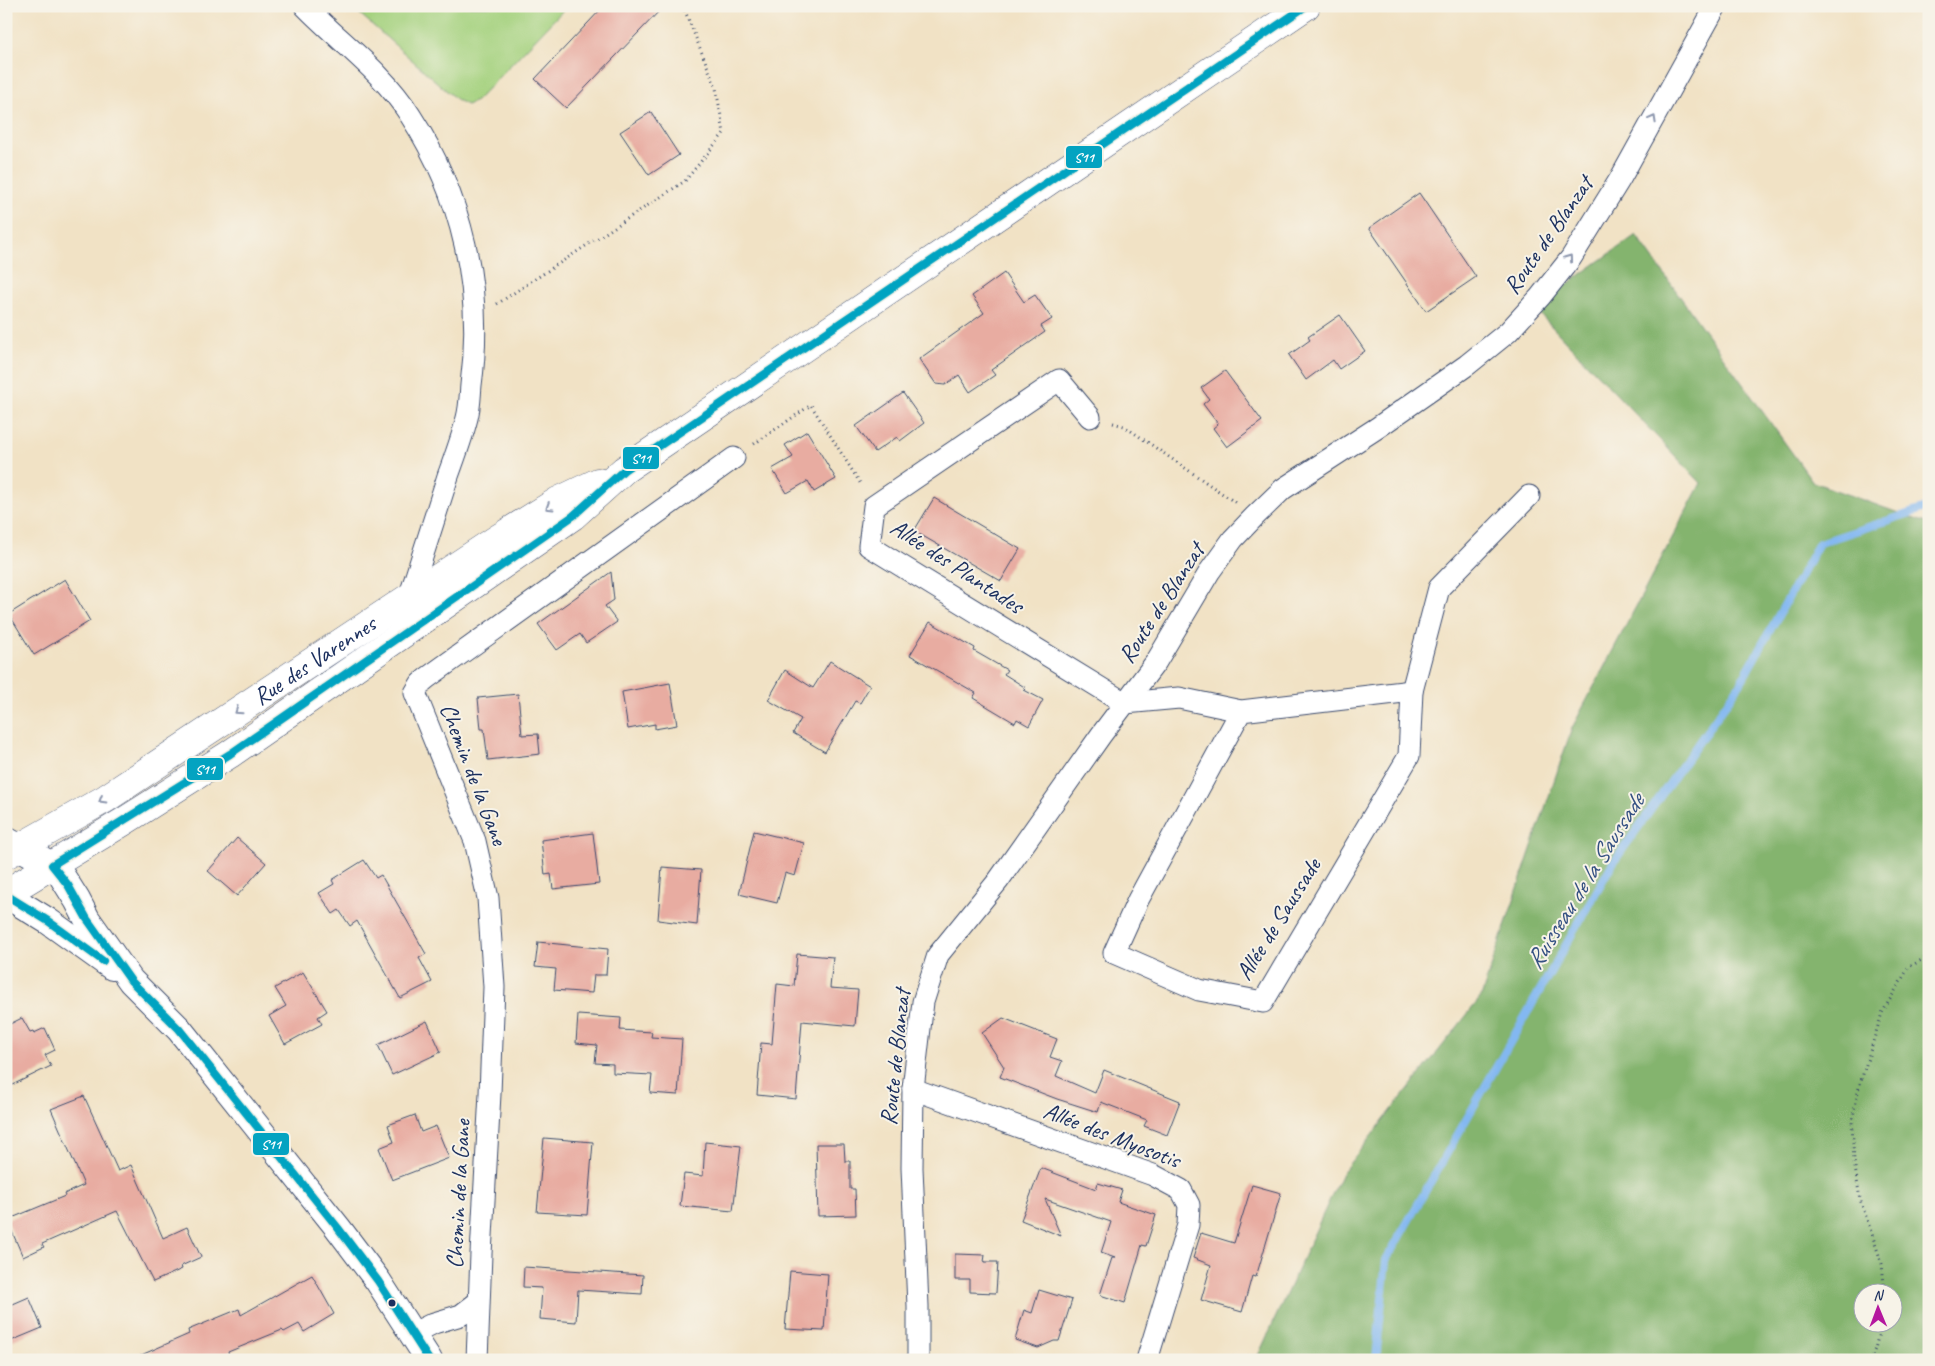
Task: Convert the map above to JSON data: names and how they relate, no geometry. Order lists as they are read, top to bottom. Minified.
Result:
{"streets":{"main road":["Rue des Varennes"],"street":["Route de Blanzat","Allée des Plantades","Chemin de la Gane","Allée de Saussade","Allée des Myosotis"]},"crossings":[["Route de Blanzat","Allée des Plantades"],["Route de Blanzat","Allée des Myosotis"]],"one_way":["Route de Blanzat"],"water":["Ruisseau de la Saussade"],"lines":["transit line S11"],"north":"top"}
